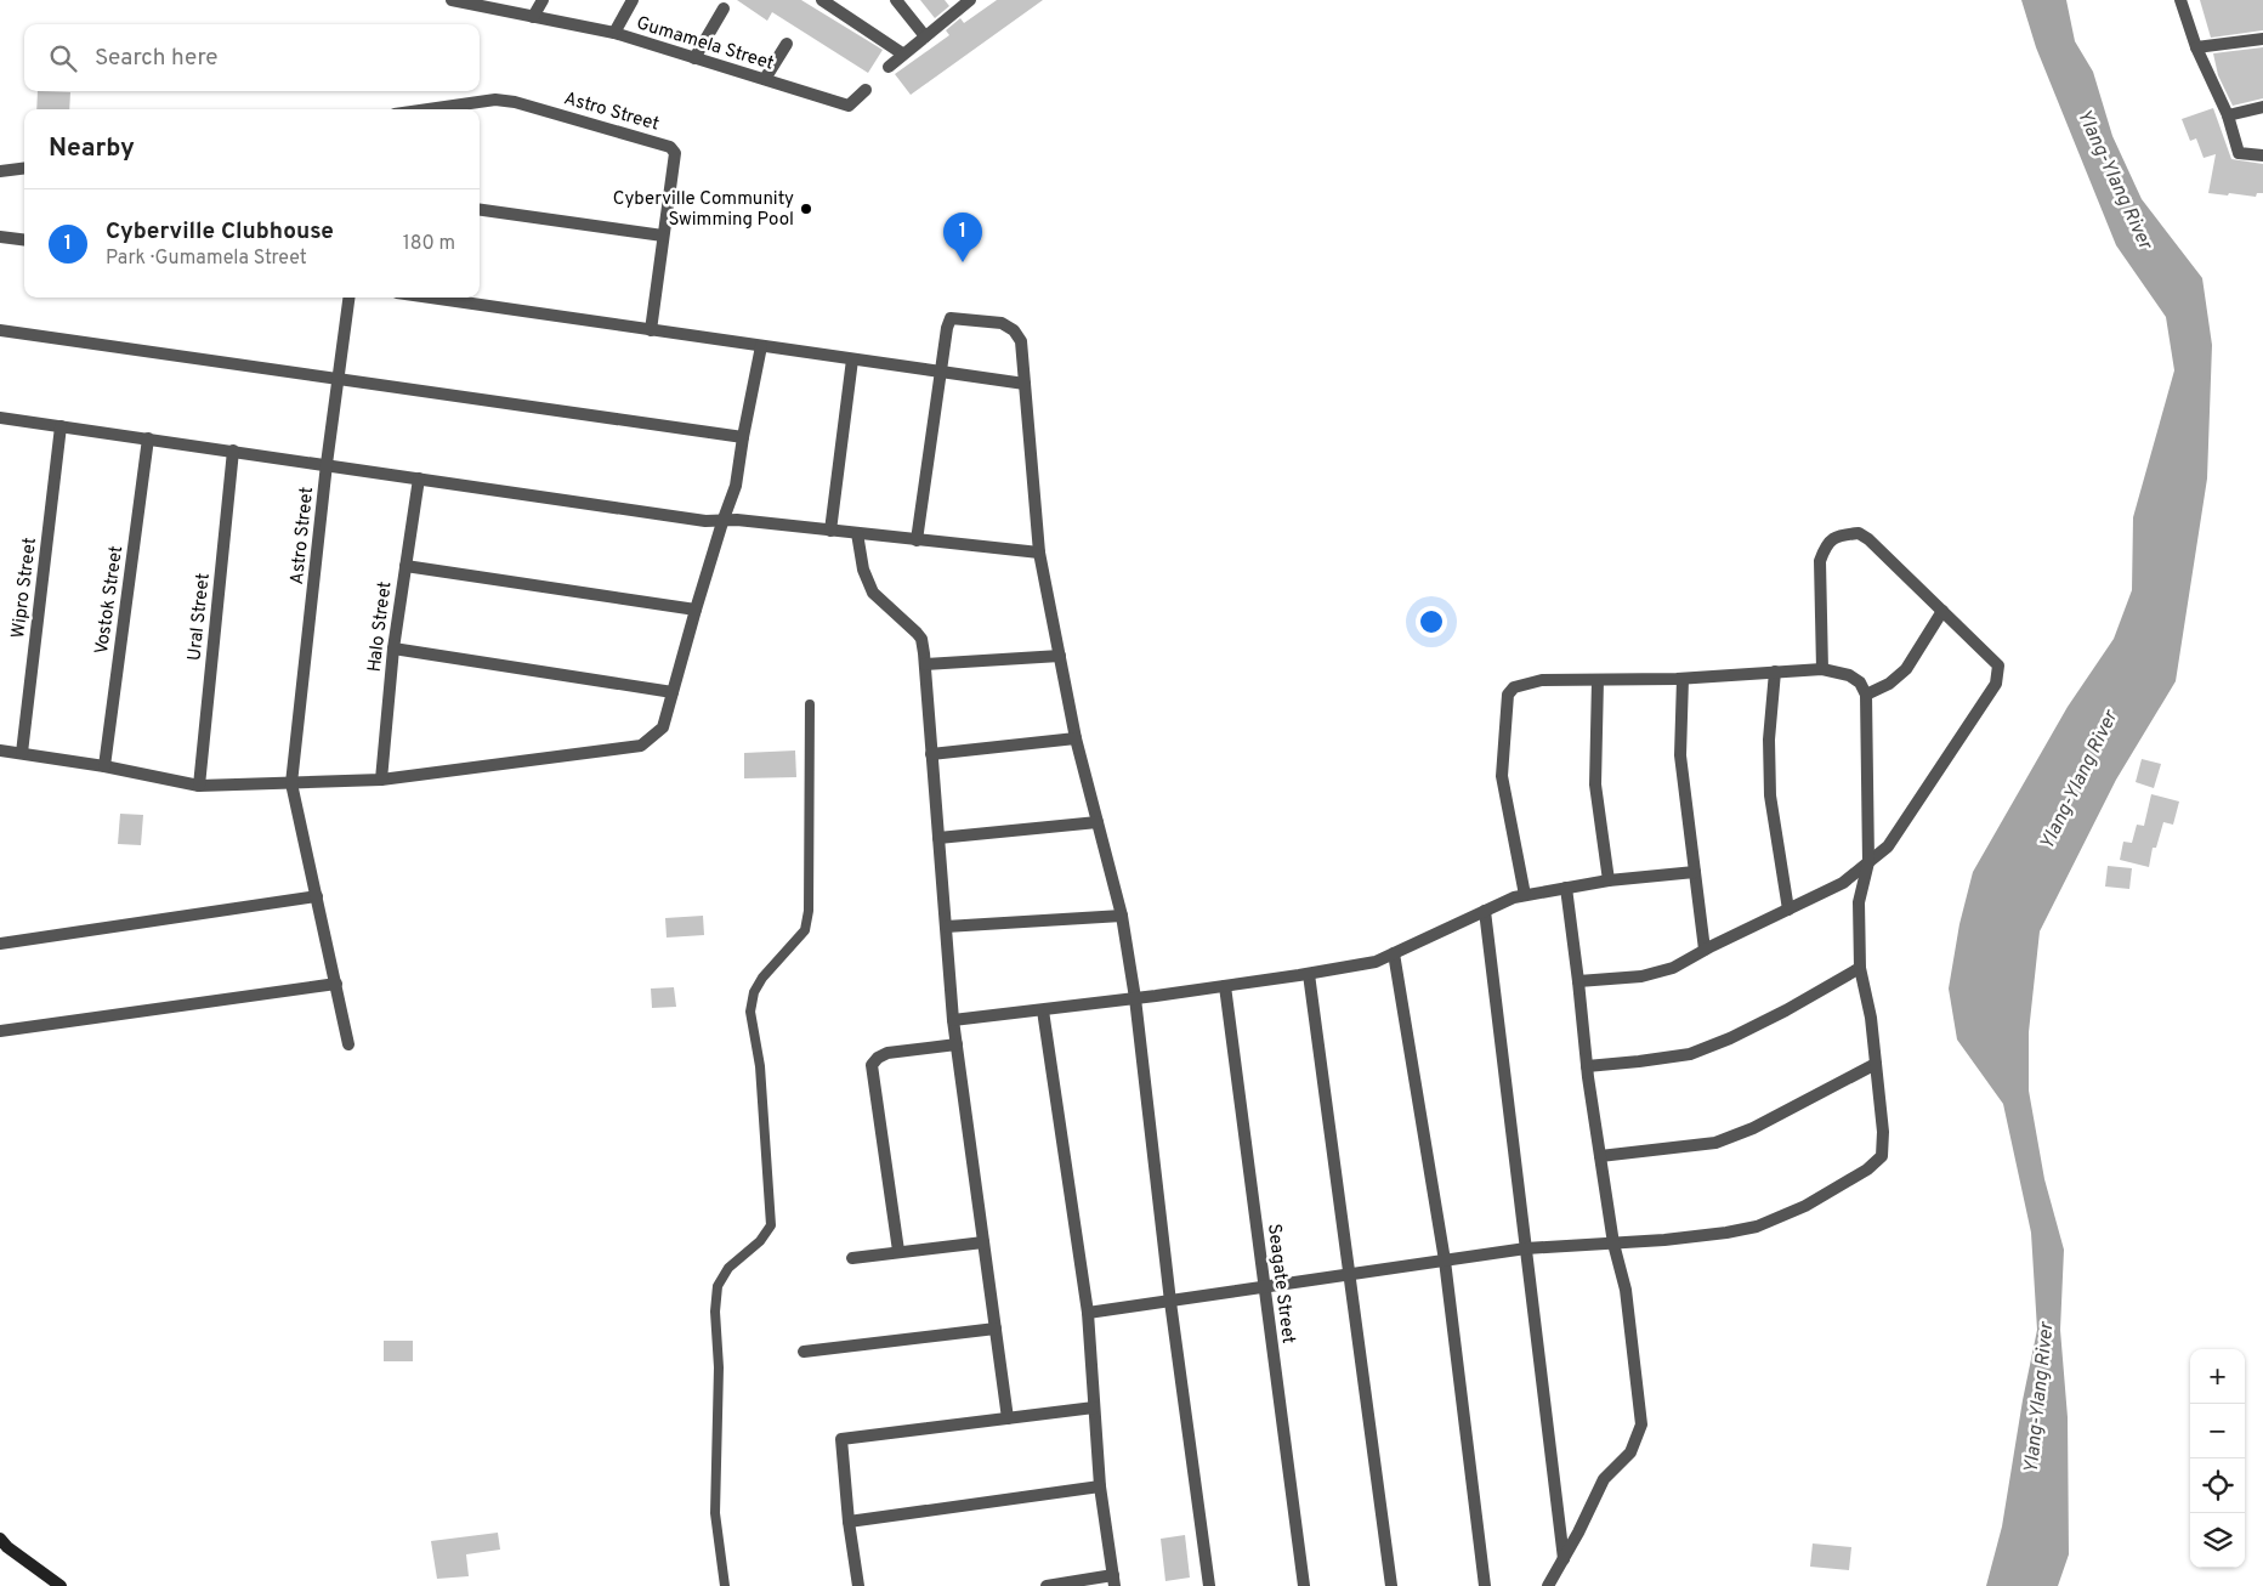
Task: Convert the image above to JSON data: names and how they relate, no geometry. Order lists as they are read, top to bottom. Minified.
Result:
{"streets":{"street":["Gumamela Street","Astro Street","Wipro Street","Vostok Street","Ural Street","Halo Street","Seagate Street"]},"water":["Ylang-Ylang River"],"places":["Cyberville Community Swimming Pool"],"page":{"search":"Search here","heading":"Nearby","list":[{"mark":"1","name":"Cyberville Clubhouse","note":"Park · Gumamela Street","value":"180 m"}],"pins":"1","map_buttons":["+","−"]}}
